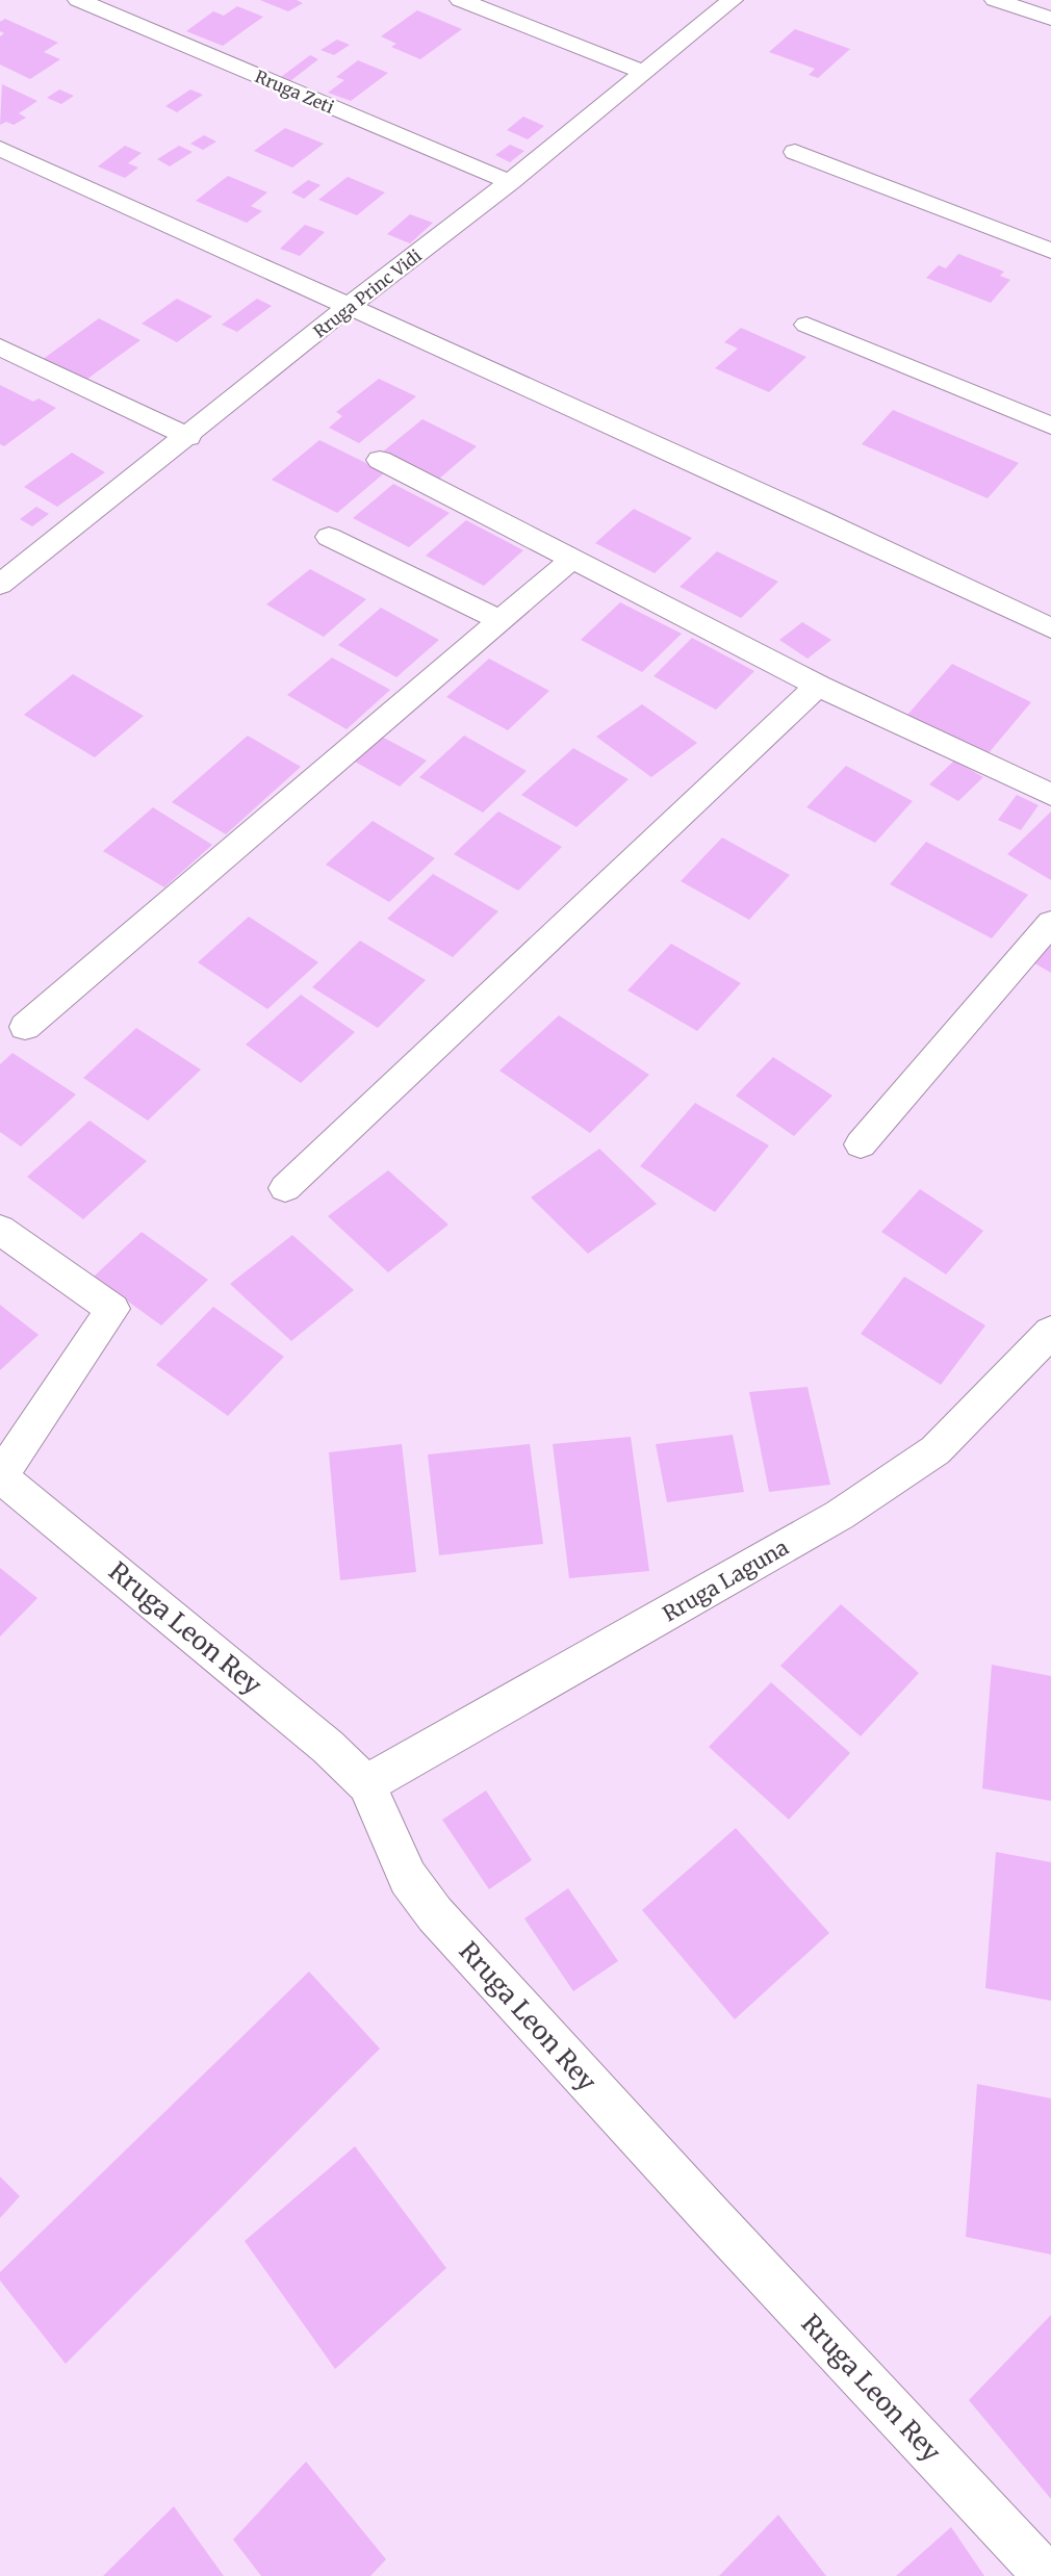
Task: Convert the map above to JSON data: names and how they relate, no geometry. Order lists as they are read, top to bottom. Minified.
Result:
{"streets":{"street":["Rruga Zeti","Rruga Princ Vidi","Rruga Laguna","Rruga Leon Rey"]},"crossings":[["Rruga Zeti","Rruga Princ Vidi"],["Rruga Laguna","Rruga Leon Rey"]]}
